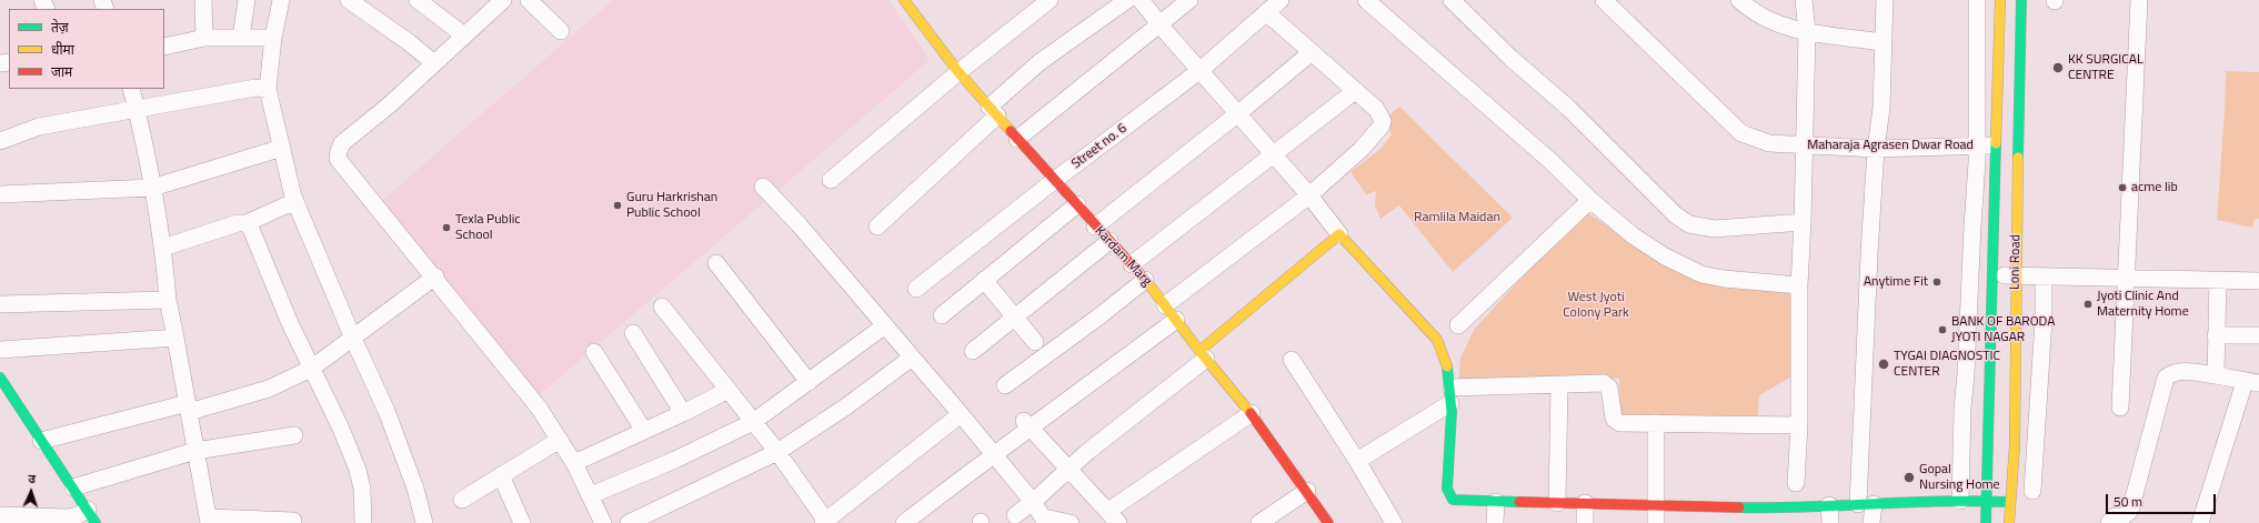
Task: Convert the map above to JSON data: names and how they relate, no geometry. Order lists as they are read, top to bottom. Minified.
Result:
{"streets":{"main road":["Kardam Marg","Loni Road"],"street":["Maharaja Agrasen Dwar Road","Street no. 6"]},"crossings":[["Maharaja Agrasen Dwar Road","Loni Road"],["Street no. 6","Kardam Marg"]],"parks":["Ramlila Maidan","West Jyoti Colony Park"],"places":["KK SURGICAL CENTRE","acme lib","Guru Harkrishan Public School","Texla Public School","Anytime Fit","Jyoti Clinic And Maternity Home","BANK OF BARODA JYOTI NAGAR","TYGAI DIAGNOSTIC CENTER","Gopal Nursing Home"],"legend":["तेज़","धीमा","जाम"],"scale_bar":"50 m","north":"top"}
